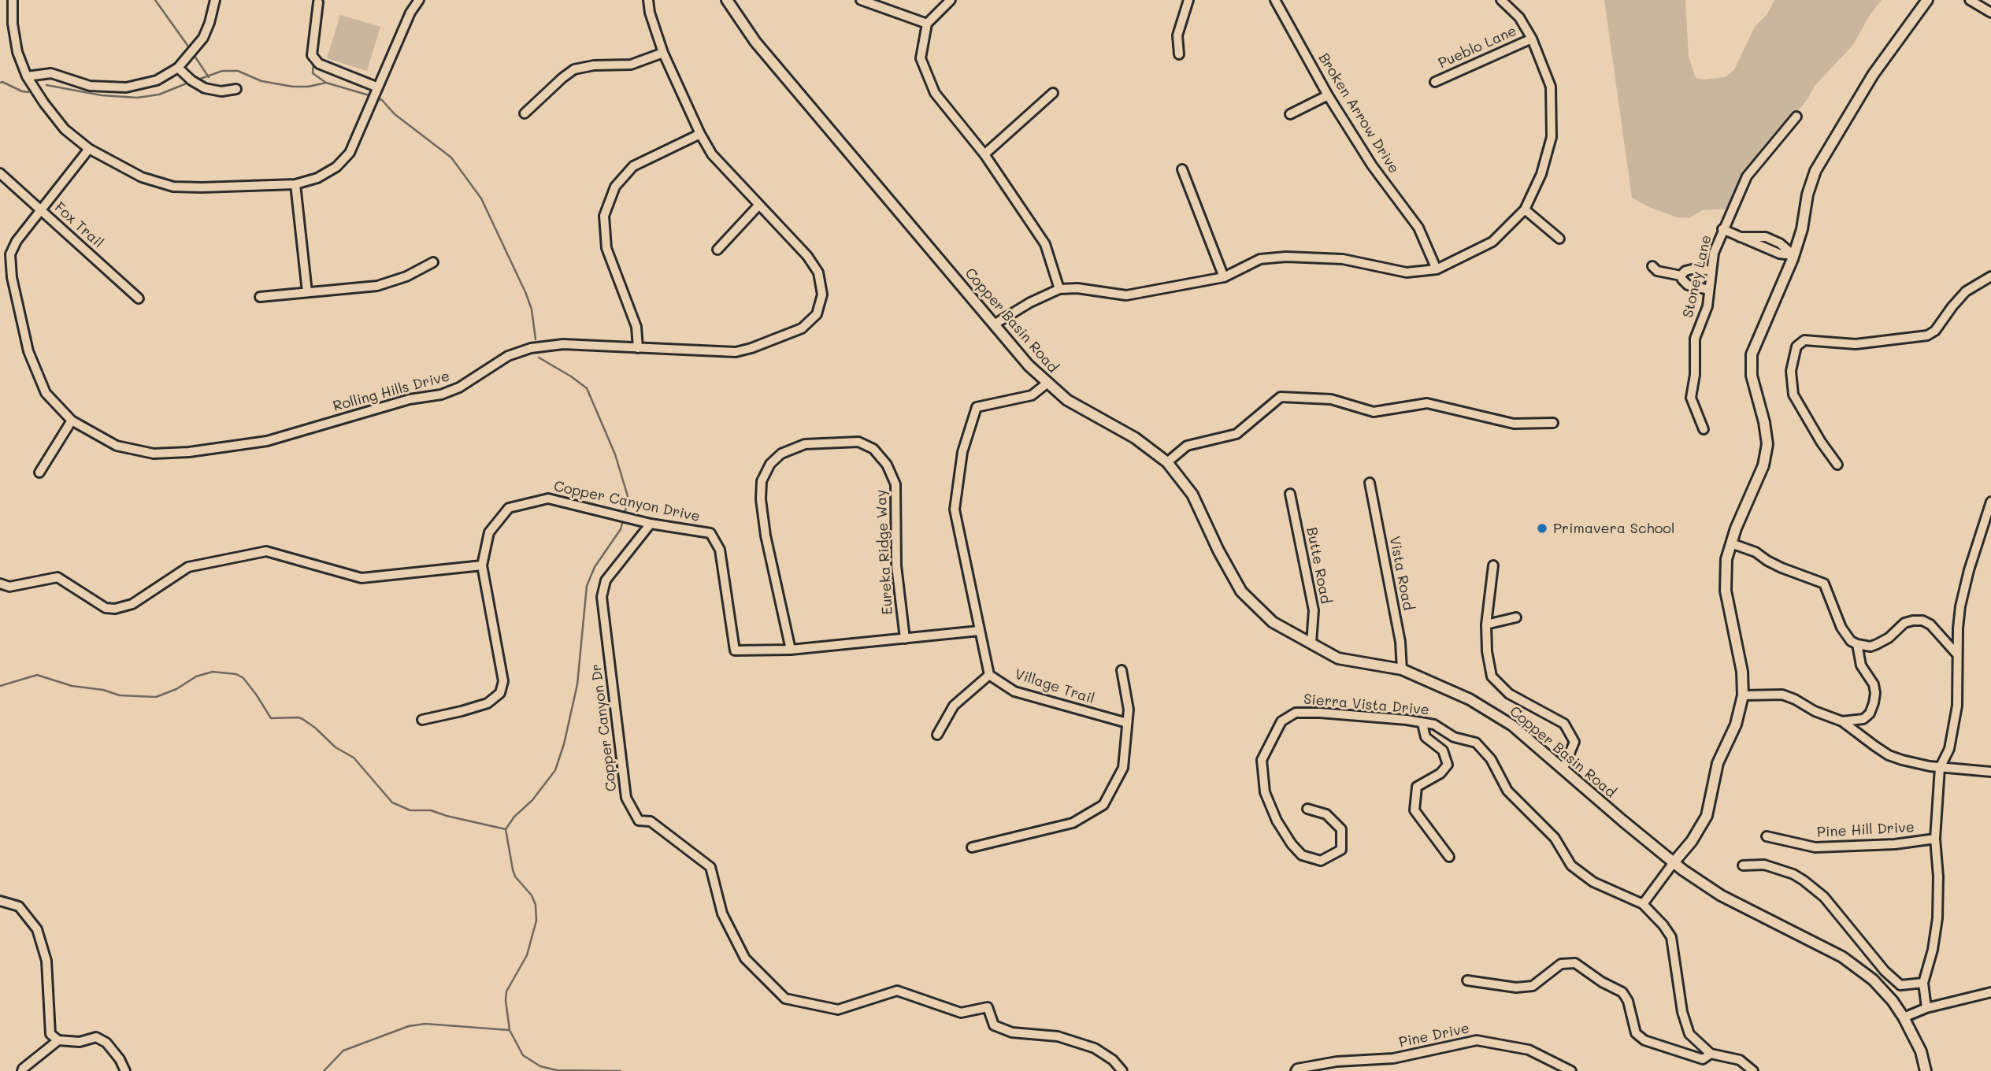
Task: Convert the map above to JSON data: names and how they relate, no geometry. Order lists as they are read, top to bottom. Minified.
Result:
{"streets":{"street":["Pueblo Lane","Broken Arrow Drive","Fox Trail","Stoney Lane","Copper Basin Road","Rolling Hills Drive","Copper Canyon Drive","Eureka Ridge Way","Butte Road","Vista Road","Village Trail","Sierra Vista Drive","Copper Canyon Dr","Pine Hill Drive","Pine Drive"]},"crossings":[["Fox Trail","Rolling Hills Drive"],["Copper Basin Road","Butte Road"],["Copper Basin Road","Vista Road"],["Copper Canyon Drive","Eureka Ridge Way"],["Copper Canyon Drive","Copper Canyon Dr"]],"places":["Primavera School"]}
